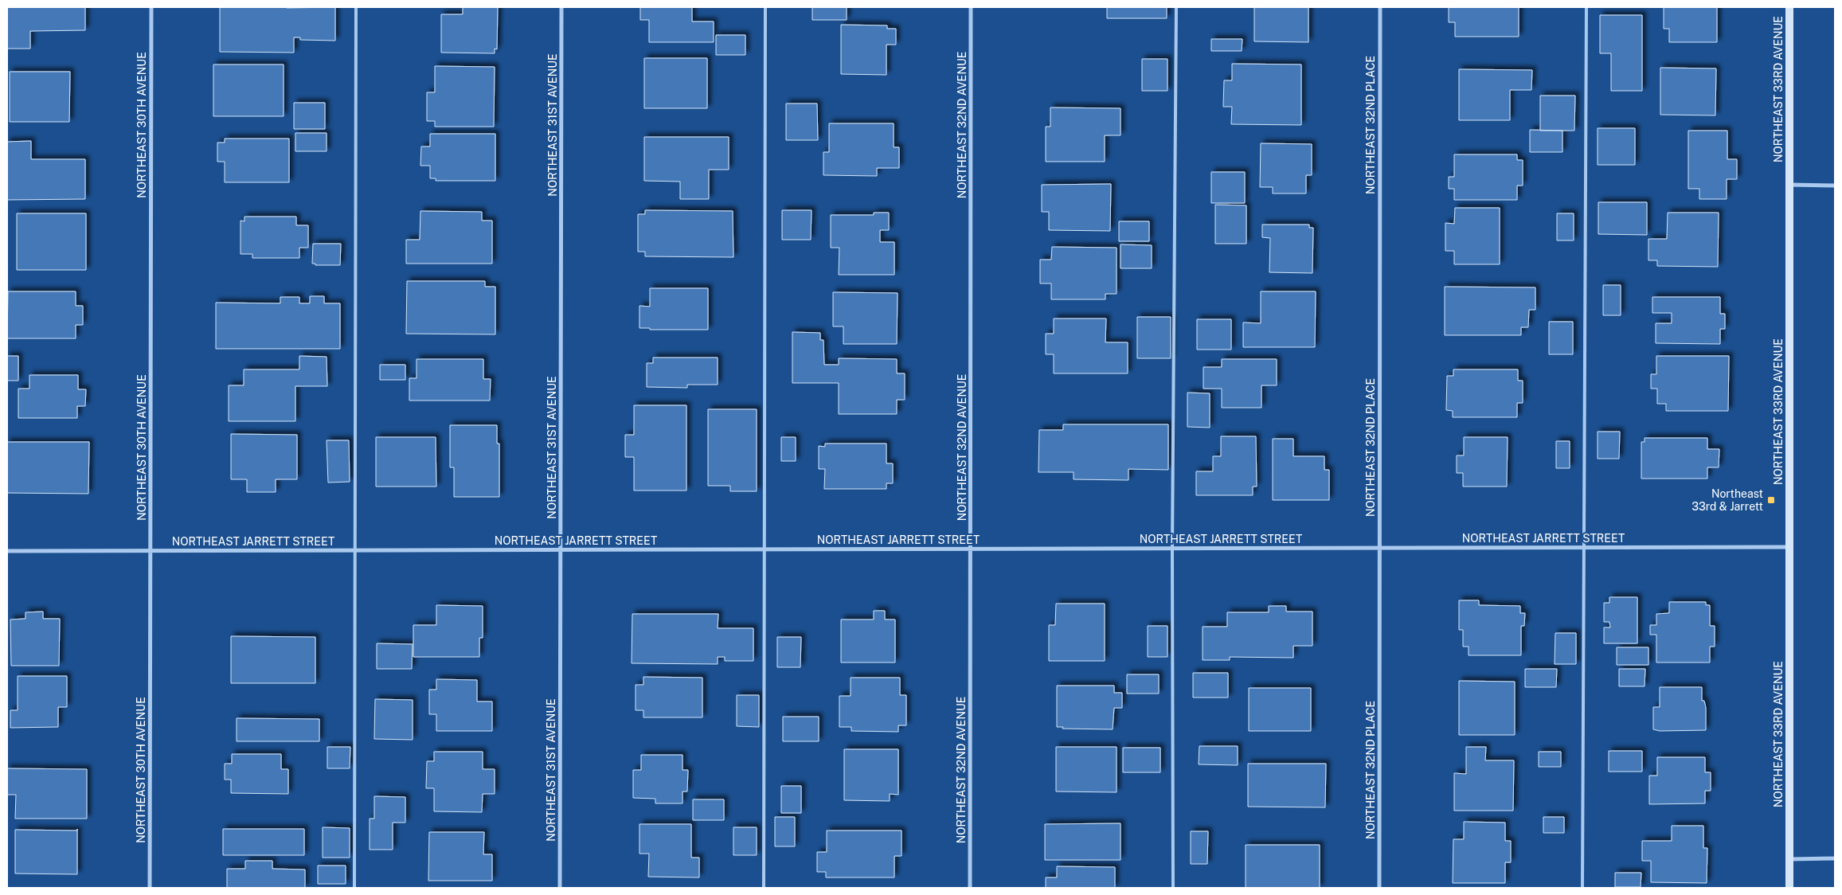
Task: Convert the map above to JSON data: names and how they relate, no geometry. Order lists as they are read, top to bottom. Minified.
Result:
{"streets":{"main road":["NORTHEAST 33RD AVENUE"],"street":["NORTHEAST 30TH AVENUE","NORTHEAST 31ST AVENUE","NORTHEAST 32ND AVENUE","NORTHEAST 32ND PLACE","NORTHEAST JARRETT STREET"]},"crossings":[["NORTHEAST 33RD AVENUE","NORTHEAST JARRETT STREET"],["NORTHEAST 30TH AVENUE","NORTHEAST JARRETT STREET"],["NORTHEAST 31ST AVENUE","NORTHEAST JARRETT STREET"],["NORTHEAST 32ND AVENUE","NORTHEAST JARRETT STREET"],["NORTHEAST 32ND PLACE","NORTHEAST JARRETT STREET"]],"places":{"transit":["Northeast 33rd & Jarrett"]}}
